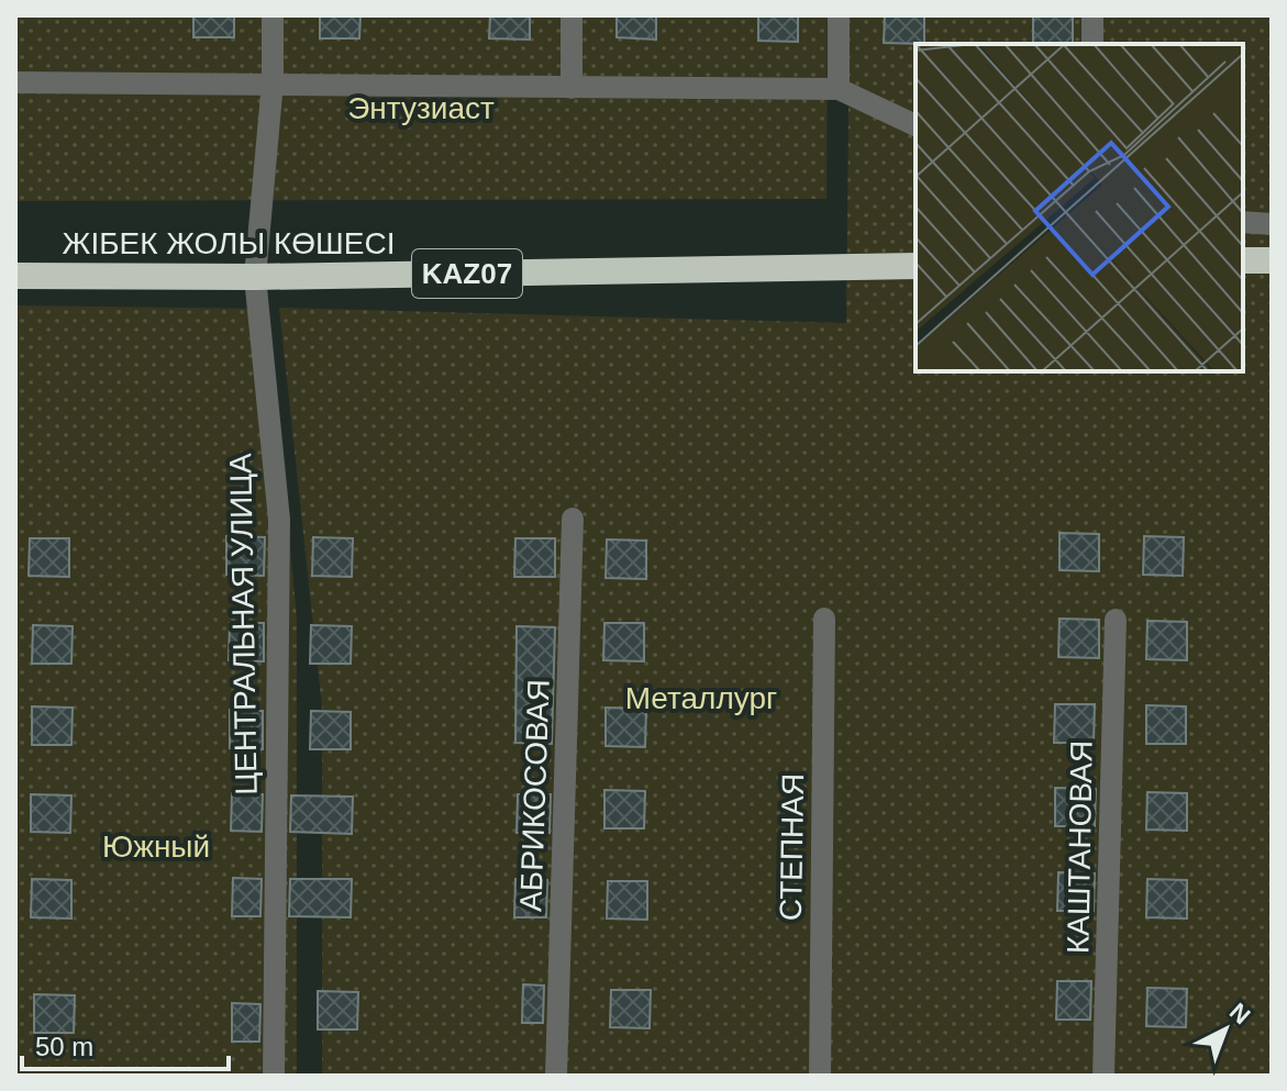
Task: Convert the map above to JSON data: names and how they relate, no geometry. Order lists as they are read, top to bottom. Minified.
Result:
{"streets":{"highway":["ЖІБЕК ЖОЛЫ КӨШЕСІ","KAZ07"],"street":["ЦЕНТРАЛЬНАЯ УЛИЦА","АБРИКОСОВАЯ","СТЕПНАЯ","КАШТАНОВАЯ"]},"crossings":[["ЖІБЕК ЖОЛЫ КӨШЕСІ","ЦЕНТРАЛЬНАЯ УЛИЦА"]],"parks":["Энтузиаст","Металлург","Южный"],"scale_bar":"50 m","north":"top right"}
